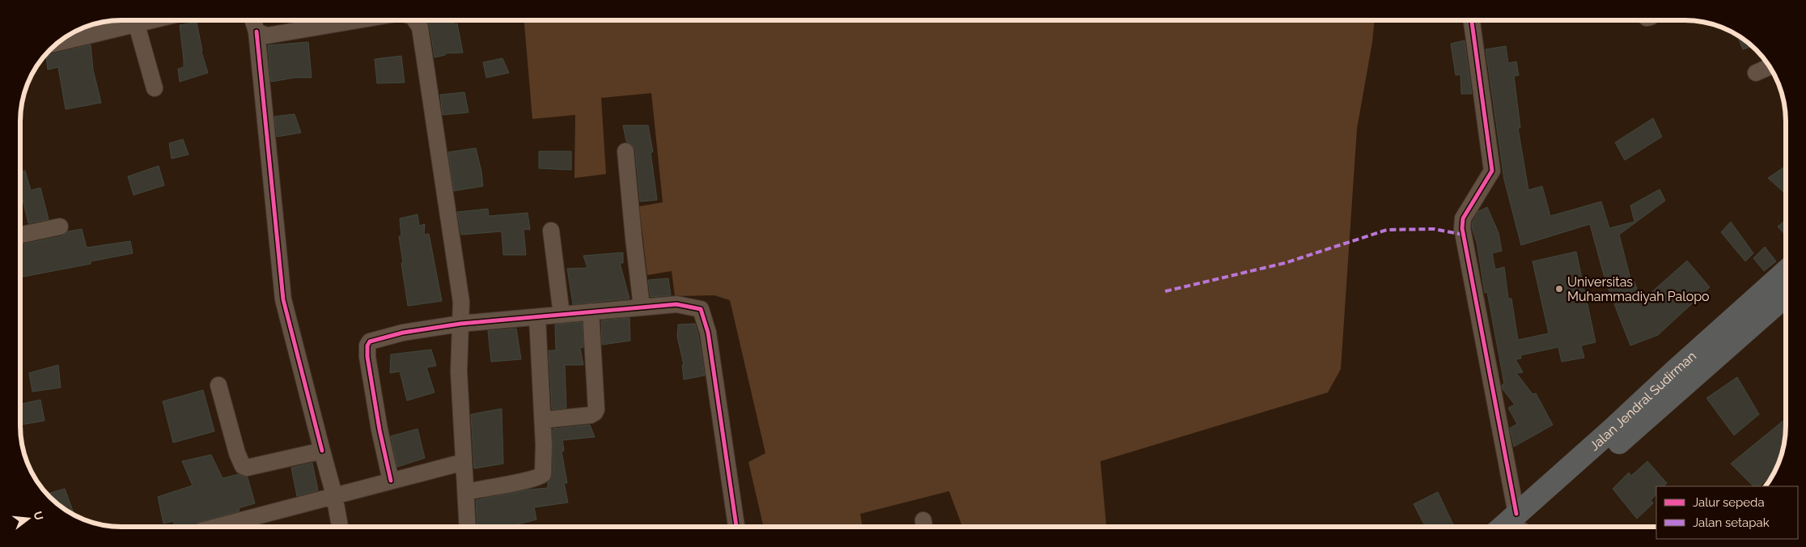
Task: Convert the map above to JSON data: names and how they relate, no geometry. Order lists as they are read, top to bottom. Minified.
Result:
{"streets":{"highway":["Jalan Jendral Sudirman"]},"places":["Universitas Muhammadiyah Palopo"],"legend":["Jalur sepeda","Jalan setapak"],"north":"right"}
